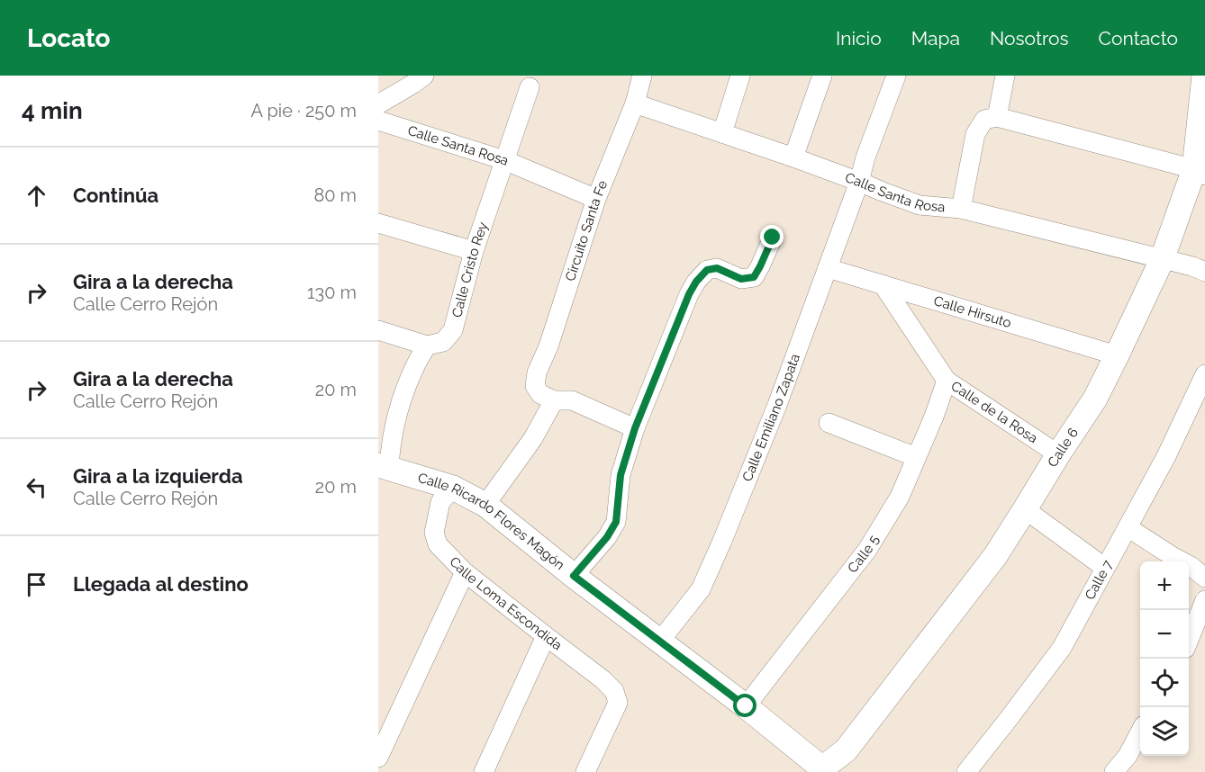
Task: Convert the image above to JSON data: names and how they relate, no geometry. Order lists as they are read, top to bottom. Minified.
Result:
{"streets":{"street":["Calle Santa Rosa","Circuito Santa Fe","Calle Cristo Rey","Calle Hirsuto","Calle de la Rosa","Calle Emiliano Zapata","Calle 6","Calle Ricardo Flores Magón","Calle 5","Calle 7","Calle Loma Escondida"]},"crossings":[["Calle Santa Rosa","Circuito Santa Fe"],["Calle Santa Rosa","Calle Cristo Rey"],["Calle Santa Rosa","Calle Emiliano Zapata"],["Calle Santa Rosa","Calle 6"],["Calle Hirsuto","Calle de la Rosa"],["Calle Hirsuto","Calle Emiliano Zapata"],["Calle Hirsuto","Calle 6"],["Calle de la Rosa","Calle 6"],["Calle de la Rosa","Calle 5"],["Calle Emiliano Zapata","Calle Ricardo Flores Magón"],["Calle 6","Calle Ricardo Flores Magón"],["Calle Ricardo Flores Magón","Calle 5"],["Calle Ricardo Flores Magón","Calle Loma Escondida"]],"page":{"header":"Locato","nav":["Inicio","Mapa","Nosotros","Contacto"],"heading":["4 min","A pie · 250 m"],"list":[["Continúa","80 m"],["Gira a la derecha","Calle Cerro Rejón","130 m"],["Gira a la derecha","Calle Cerro Rejón","20 m"],["Gira a la izquierda","Calle Cerro Rejón","20 m"],"Llegada al destino"],"map_buttons":["+","−"]}}
